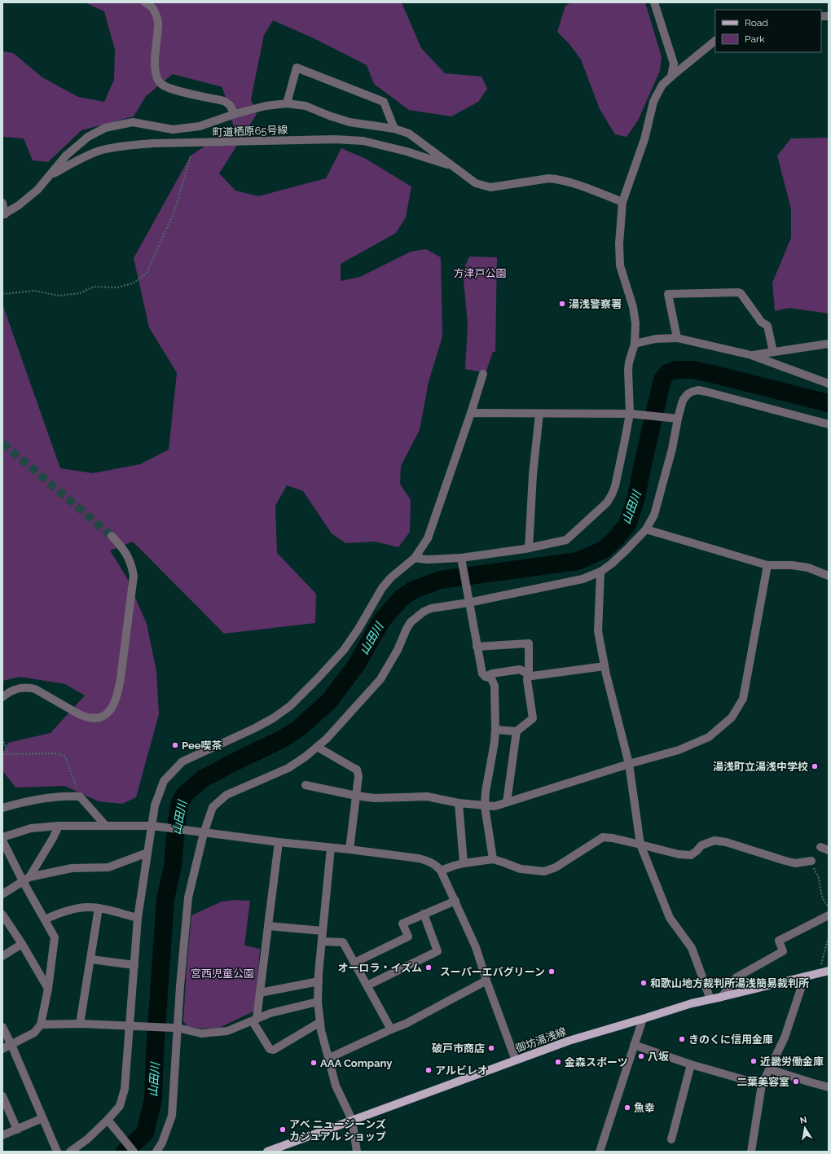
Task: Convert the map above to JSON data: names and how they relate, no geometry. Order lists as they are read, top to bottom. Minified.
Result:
{"streets":{"main road":["御坊湯浅線"],"street":["町道栖原65号線"]},"water":["山田川"],"parks":["方津戸公園","宮西児童公園"],"places":["湯浅警察署","Pee喫茶","湯浅町立湯浅中学校","オーロラ・イズム","スーパーエバグリーン","和歌山地方裁判所湯浅簡易裁判所","きのくに信用金庫","破戸市商店","八坂","近畿労働金庫","金森スポーツ","AAA Company","アルビレオ","二葉美容室","魚幸","アベ ニュージーンズ カジュアル ショップ"],"legend":["Road","Park"],"north":"top"}
